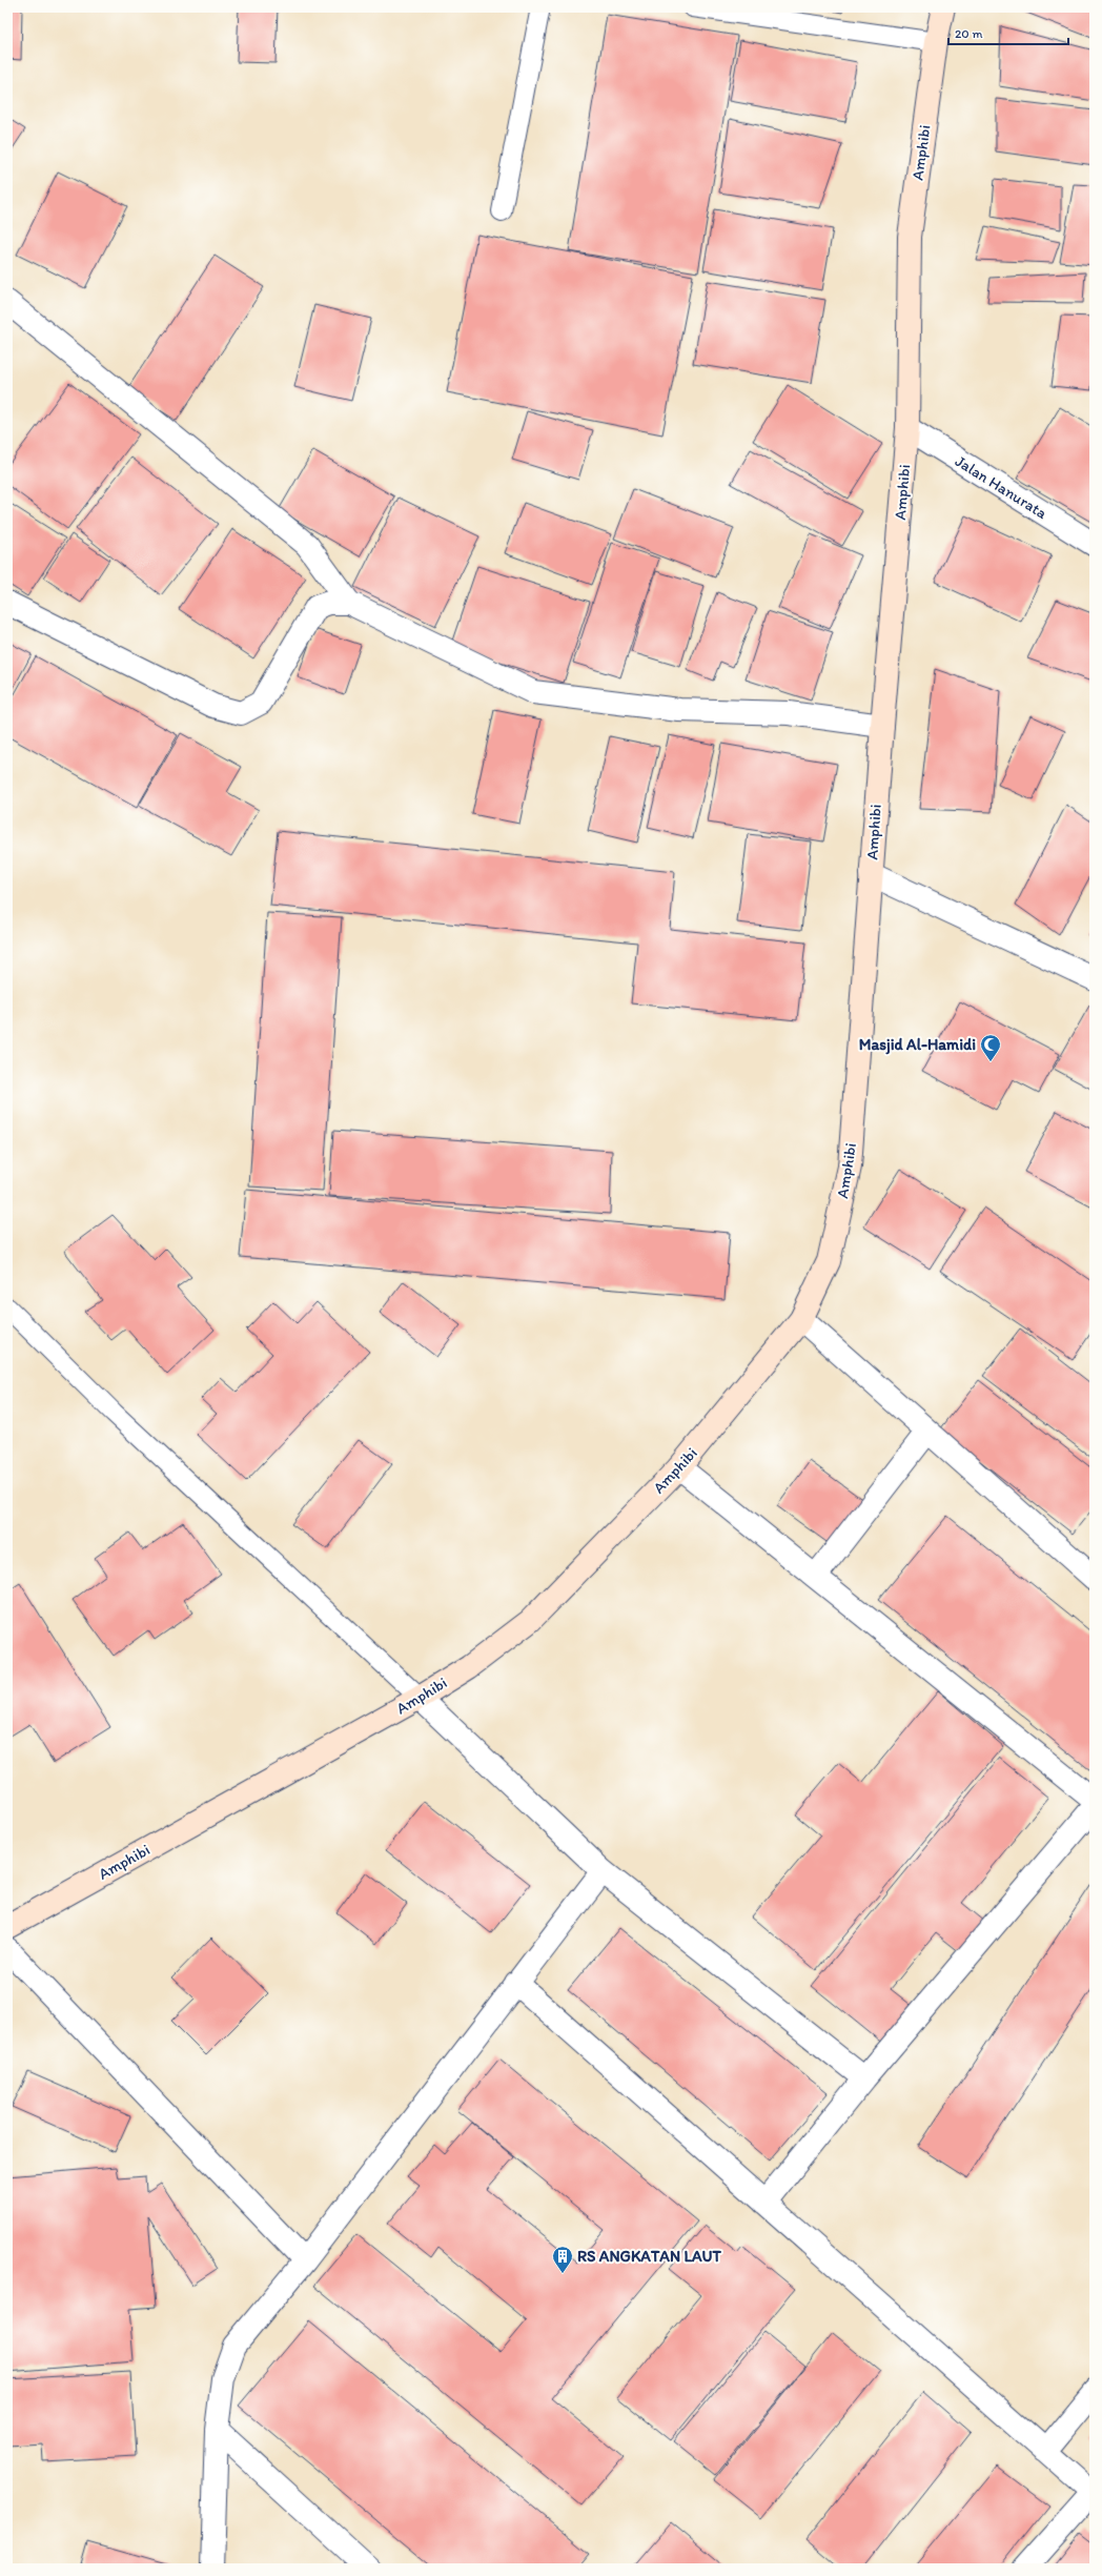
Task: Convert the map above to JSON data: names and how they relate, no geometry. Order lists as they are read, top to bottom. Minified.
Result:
{"streets":{"main road":["Amphibi"],"street":["Jalan Hanurata"]},"crossings":[["Amphibi","Jalan Hanurata"]],"places":{"mosque":["Masjid Al-Hamidi"],"building":["RS ANGKATAN LAUT"]},"scale_bar":"20 m"}
